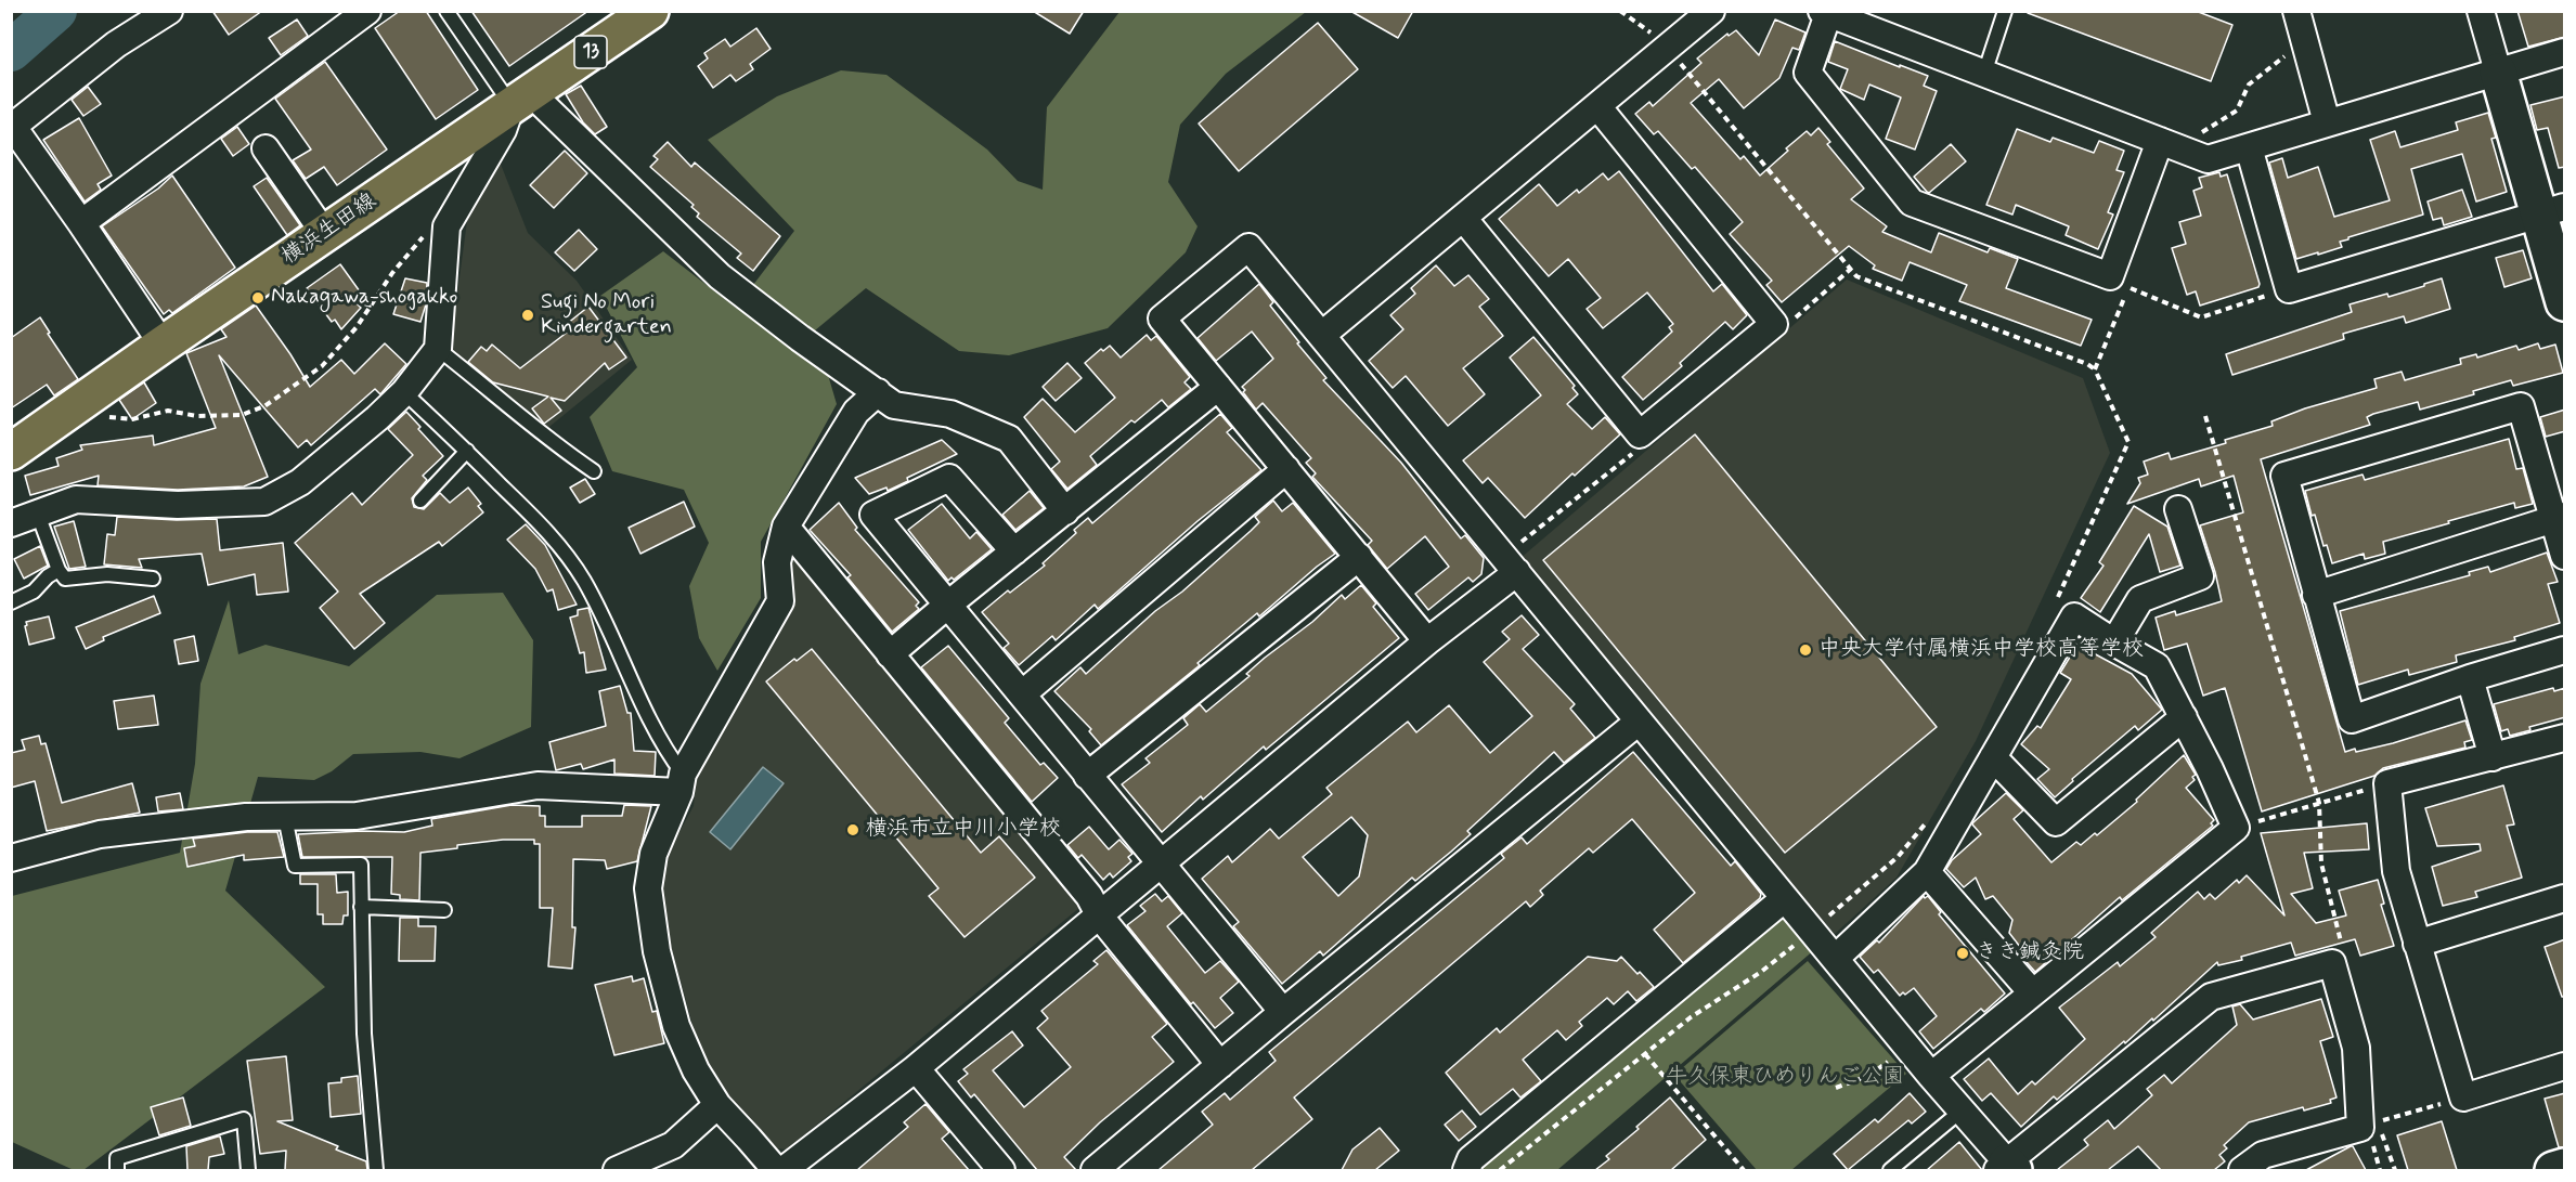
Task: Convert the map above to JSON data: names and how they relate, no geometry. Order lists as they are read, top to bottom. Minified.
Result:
{"streets":{"main road":["13","横浜生田線"]},"parks":["牛久保東ひめりんご公園"],"places":["Nakagawa-shogakko","Sugi No Mori Kindergarten","中央大学付属横浜中学校高等学校","横浜市立中川小学校","きき鍼灸院"]}
